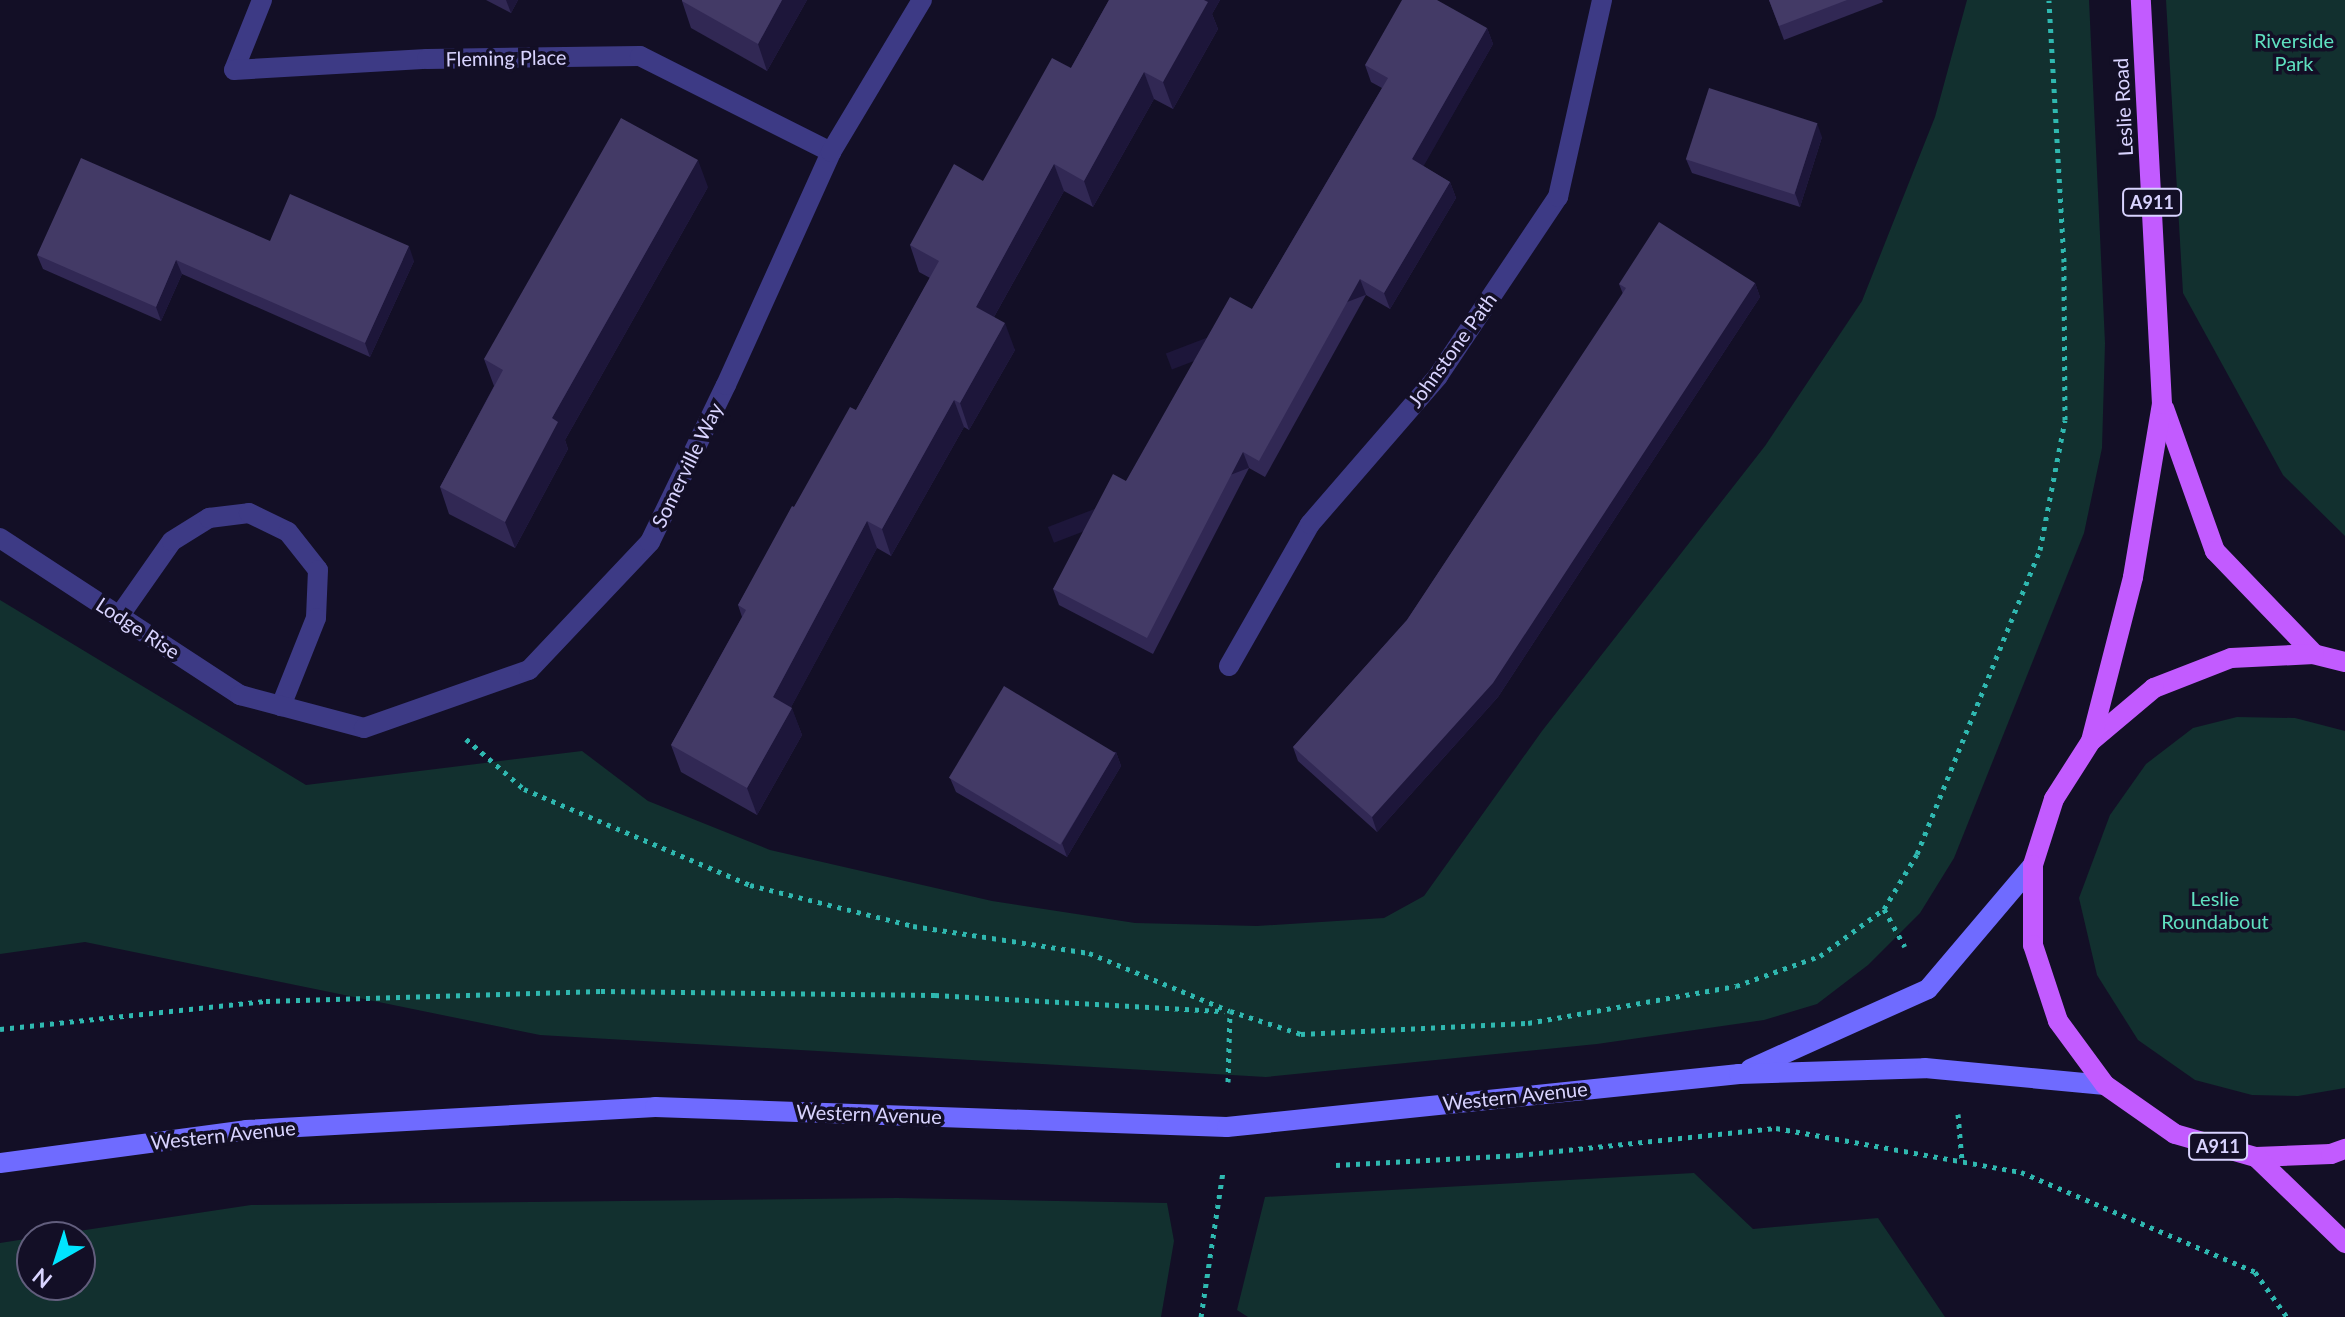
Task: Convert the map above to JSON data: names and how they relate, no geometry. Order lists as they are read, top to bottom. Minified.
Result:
{"streets":{"main road":["Leslie Road","A911","Western Avenue"],"street":["Fleming Place","Johnstone Path","Somerville Way","Lodge Rise"]},"crossings":[["Fleming Place","Somerville Way"],["Leslie Road","A911"],["A911","Western Avenue"],["Somerville Way","Lodge Rise"]],"parks":["Riverside Park","Leslie Roundabout"],"north":"bottom left"}
